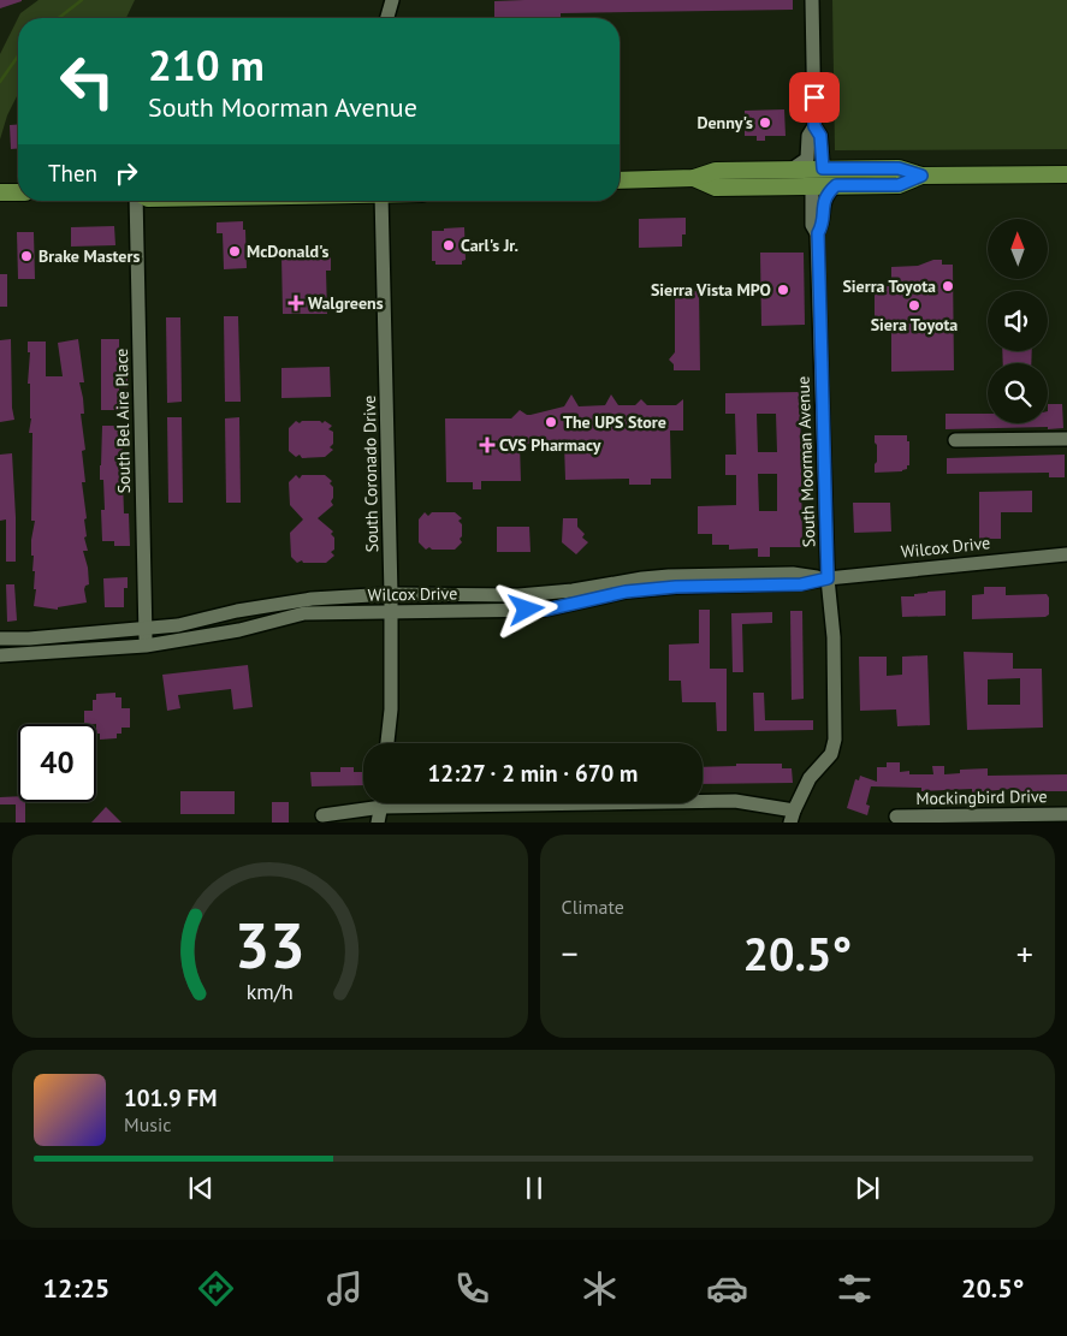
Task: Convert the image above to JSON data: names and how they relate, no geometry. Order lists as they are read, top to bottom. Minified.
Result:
{"streets":{"street":["South Bel Aire Place","South Moorman Avenue","South Coronado Drive","Wilcox Drive","Mockingbird Drive"]},"crossings":[["South Bel Aire Place","Wilcox Drive"],["South Moorman Avenue","Wilcox Drive"],["South Coronado Drive","Wilcox Drive"]],"places":{"other":["Denny's","Carl's Jr.","McDonald's","Brake Masters","Sierra Toyota","Sierra Vista MPO","Siera Toyota","The UPS Store"],"health":["Walgreens","CVS Pharmacy"]},"north":"top","page":{"turn":["210 m","South Moorman Avenue"],"then":"Then","limit":"40","trip":"12:27 · 2 min · 670 m","tile":"Climate","heat":["−","20.5°","+"],"song":["101.9 FM","Music"],"tabs":["12:25","20.5°"],"gauge":["33","km/h"]}}
